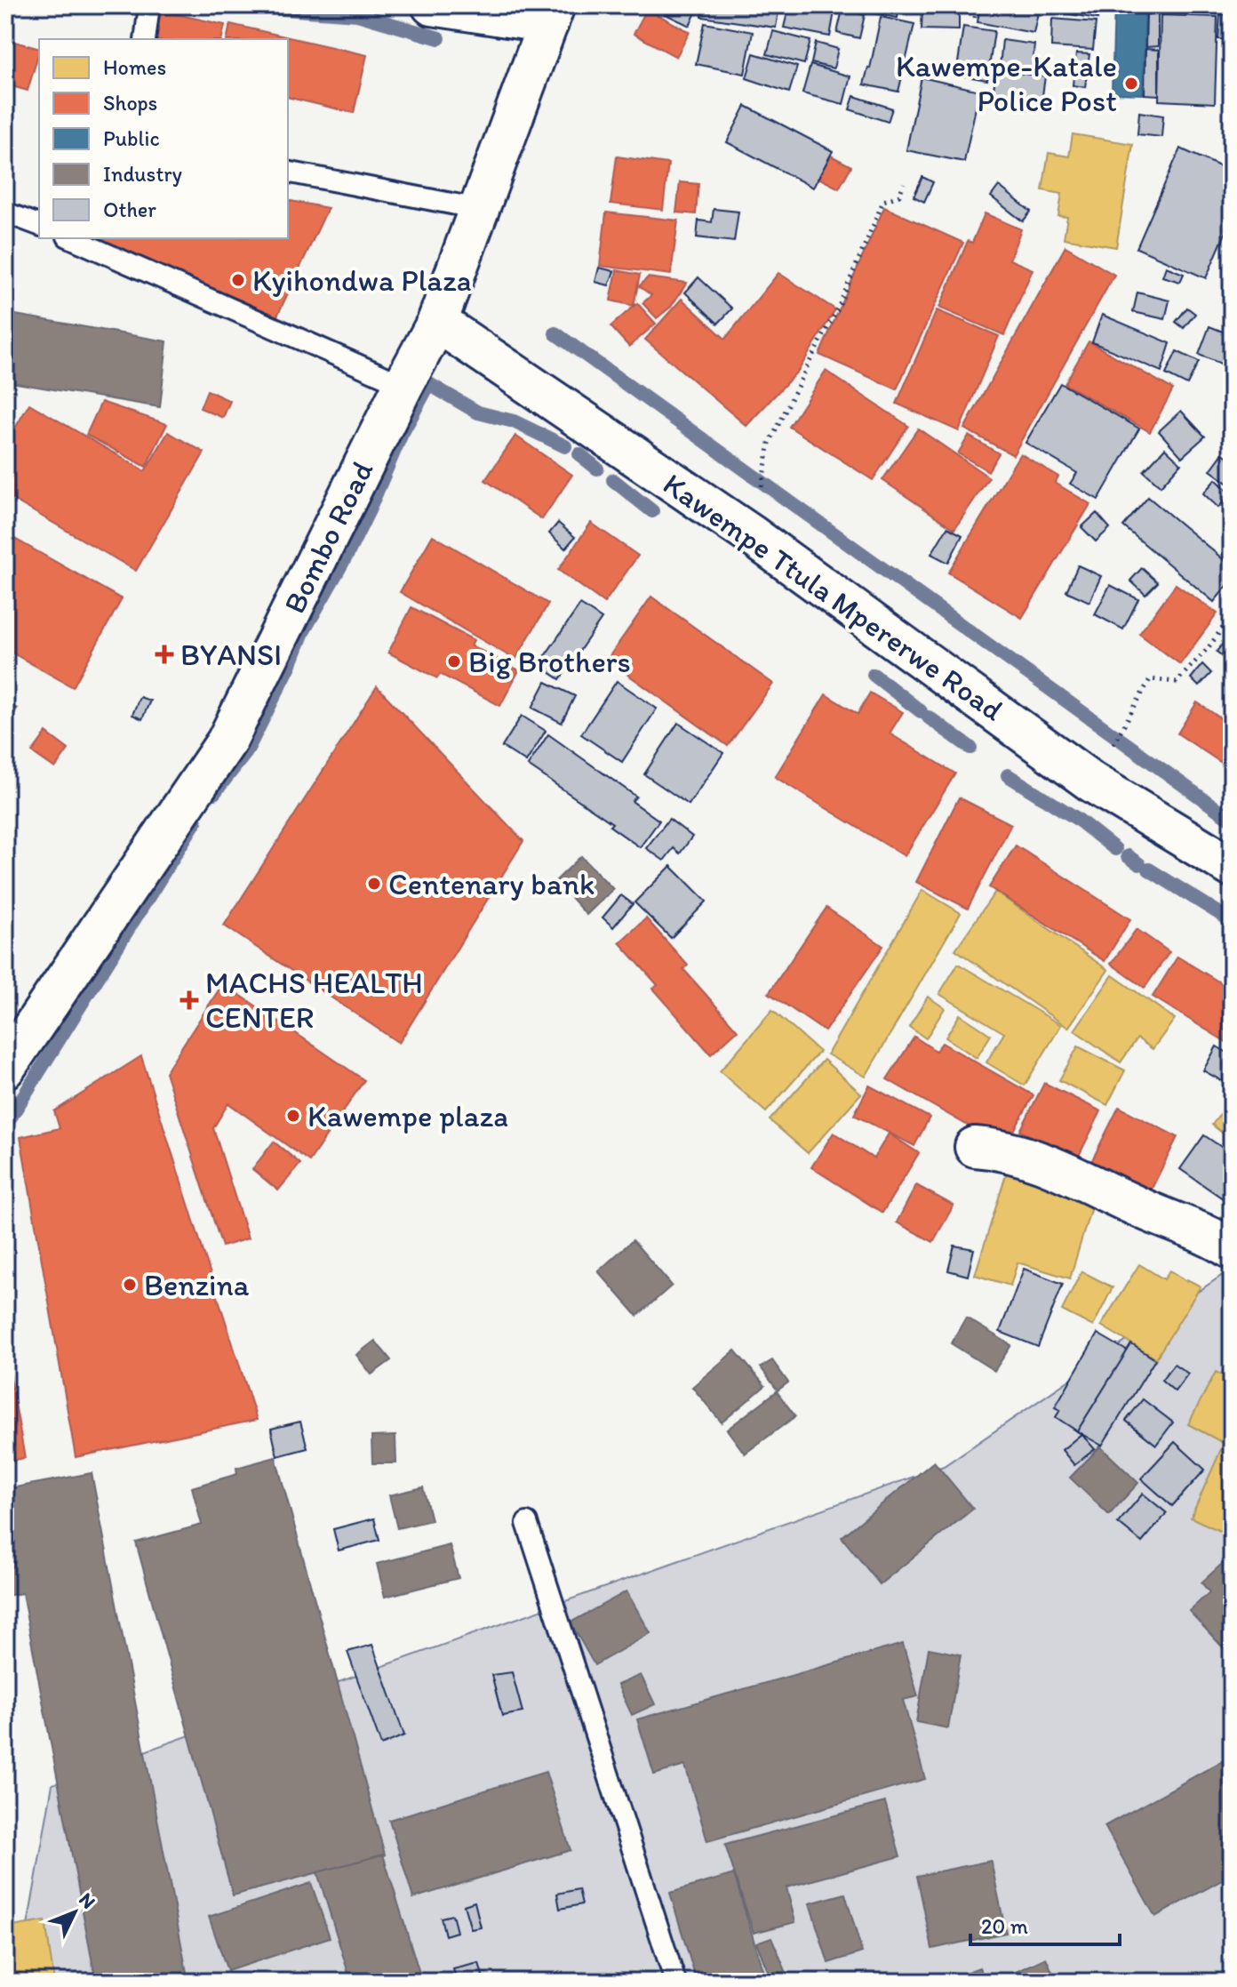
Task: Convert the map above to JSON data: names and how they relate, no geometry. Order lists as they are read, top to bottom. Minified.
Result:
{"streets":{"street":["Bombo Road","Kawempe Ttula Mpererwe Road"]},"crossings":[["Bombo Road","Kawempe Ttula Mpererwe Road"]],"places":{"other":["Kawempe-Katale Police Post","Kyihondwa Plaza","Big Brothers","Centenary bank","Kawempe plaza","Benzina"],"health":["BYANSI","MACHS HEALTH CENTER"]},"legend":["Homes","Shops","Public","Industry","Other"],"scale_bar":"20 m","north":"top right"}
